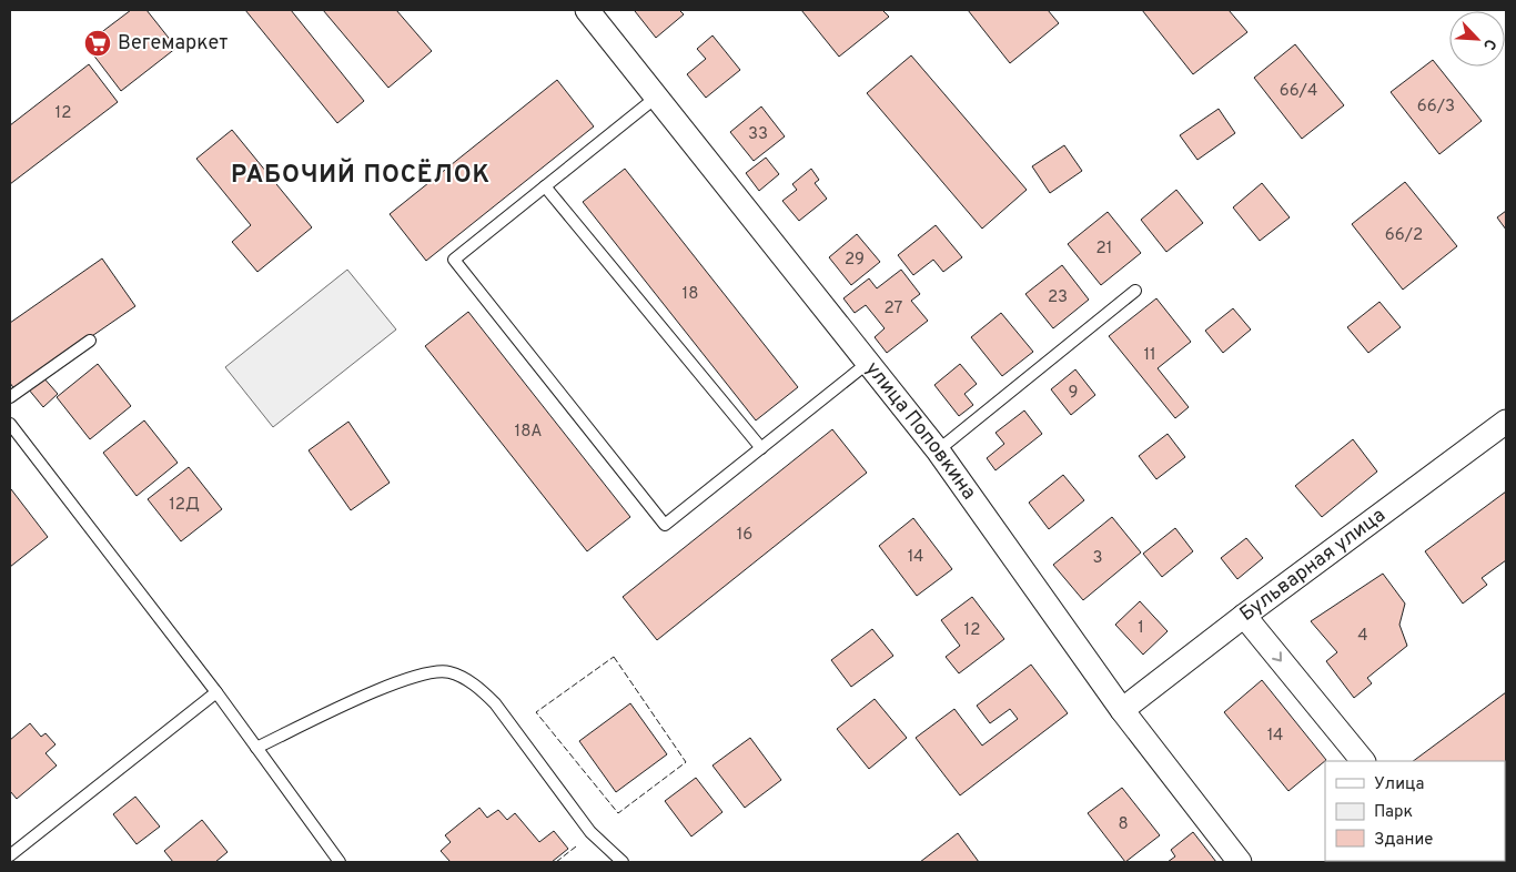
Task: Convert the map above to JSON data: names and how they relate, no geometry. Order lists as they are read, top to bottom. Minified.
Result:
{"streets":{"street":["улица Поповкина","Бульварная улица"]},"crossings":[["улица Поповкина","Бульварная улица"]],"districts":["РАБОЧИЙ ПОСЁЛОК"],"places":{"supermarket":["Вегемаркет"]},"house_numbers":["66/4","66/3","12","33","66/2","21","29","18","23","27","11","9","18А","12Д","16","14","3","1","12","4","14","8"],"legend":["Улица","Парк","Здание"],"north":"bottom right"}
